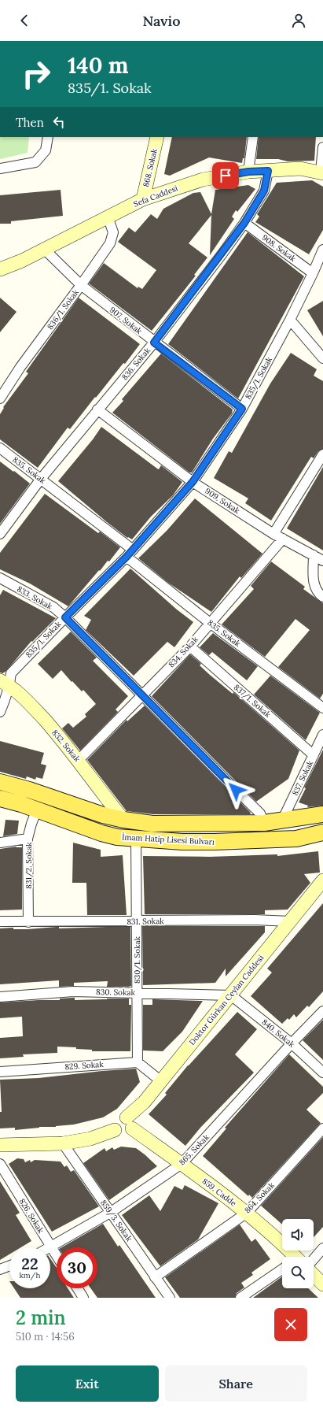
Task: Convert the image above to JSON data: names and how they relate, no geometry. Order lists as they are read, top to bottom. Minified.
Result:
{"streets":{"main road":["İmam Hatip Lisesi Bulvarı"],"street":["868. Sokak","Sefa Caddesi","908. Sokak","836/1. Sokak","907. Sokak","836. Sokak","835/1. Sokak","835. Sokak","909. Sokak","833. Sokak","834. Sokak","837/1. Sokak","832. Sokak","837. Sokak","831/2. Sokak","831. Sokak","830/1. Sokak","830. Sokak","Doktor Gürkan Ceylan Caddesi","840. Sokak","829. Sokak","865. Sokak","859. Cadde","864. Sokak","826. Sokak","859/3. Sokak"]},"crossings":[["868. Sokak","Sefa Caddesi"],["Sefa Caddesi","836/1. Sokak"],["Sefa Caddesi","907. Sokak"],["Sefa Caddesi","836. Sokak"],["908. Sokak","836. Sokak"],["908. Sokak","835/1. Sokak"],["836/1. Sokak","907. Sokak"],["907. Sokak","836. Sokak"],["907. Sokak","835/1. Sokak"],["836. Sokak","835. Sokak"],["836. Sokak","909. Sokak"],["835/1. Sokak","835. Sokak"],["835/1. Sokak","909. Sokak"],["835/1. Sokak","833. Sokak"],["835/1. Sokak","832. Sokak"],["835. Sokak","834. Sokak"],["909. Sokak","834. Sokak"],["833. Sokak","834. Sokak"],["833. Sokak","İmam Hatip Lisesi Bulvarı"],["834. Sokak","837/1. Sokak"],["834. Sokak","832. Sokak"],["837/1. Sokak","837. Sokak"],["832. Sokak","İmam Hatip Lisesi Bulvarı"],["837. Sokak","İmam Hatip Lisesi Bulvarı"],["İmam Hatip Lisesi Bulvarı","831/2. Sokak"],["İmam Hatip Lisesi Bulvarı","830/1. Sokak"],["831/2. Sokak","831. Sokak"],["831. Sokak","830/1. Sokak"],["831. Sokak","Doktor Gürkan Ceylan Caddesi"],["830/1. Sokak","830. Sokak"],["830/1. Sokak","829. Sokak"],["830. Sokak","Doktor Gürkan Ceylan Caddesi"],["830. Sokak","840. Sokak"],["Doktor Gürkan Ceylan Caddesi","840. Sokak"],["Doktor Gürkan Ceylan Caddesi","859. Cadde"],["Doktor Gürkan Ceylan Caddesi","859/3. Sokak"],["840. Sokak","865. Sokak"],["865. Sokak","859. Cadde"],["865. Sokak","826. Sokak"],["865. Sokak","859/3. Sokak"],["859. Cadde","864. Sokak"],["864. Sokak","859/3. Sokak"]],"page":{"header":"Navio","turn":["140 m","835/1. Sokak"],"then":"Then","speed":"22 km/h","limit":"30","heading":["2 min","510 m · 14:56"],"buttons":["Exit","Share"]}}
